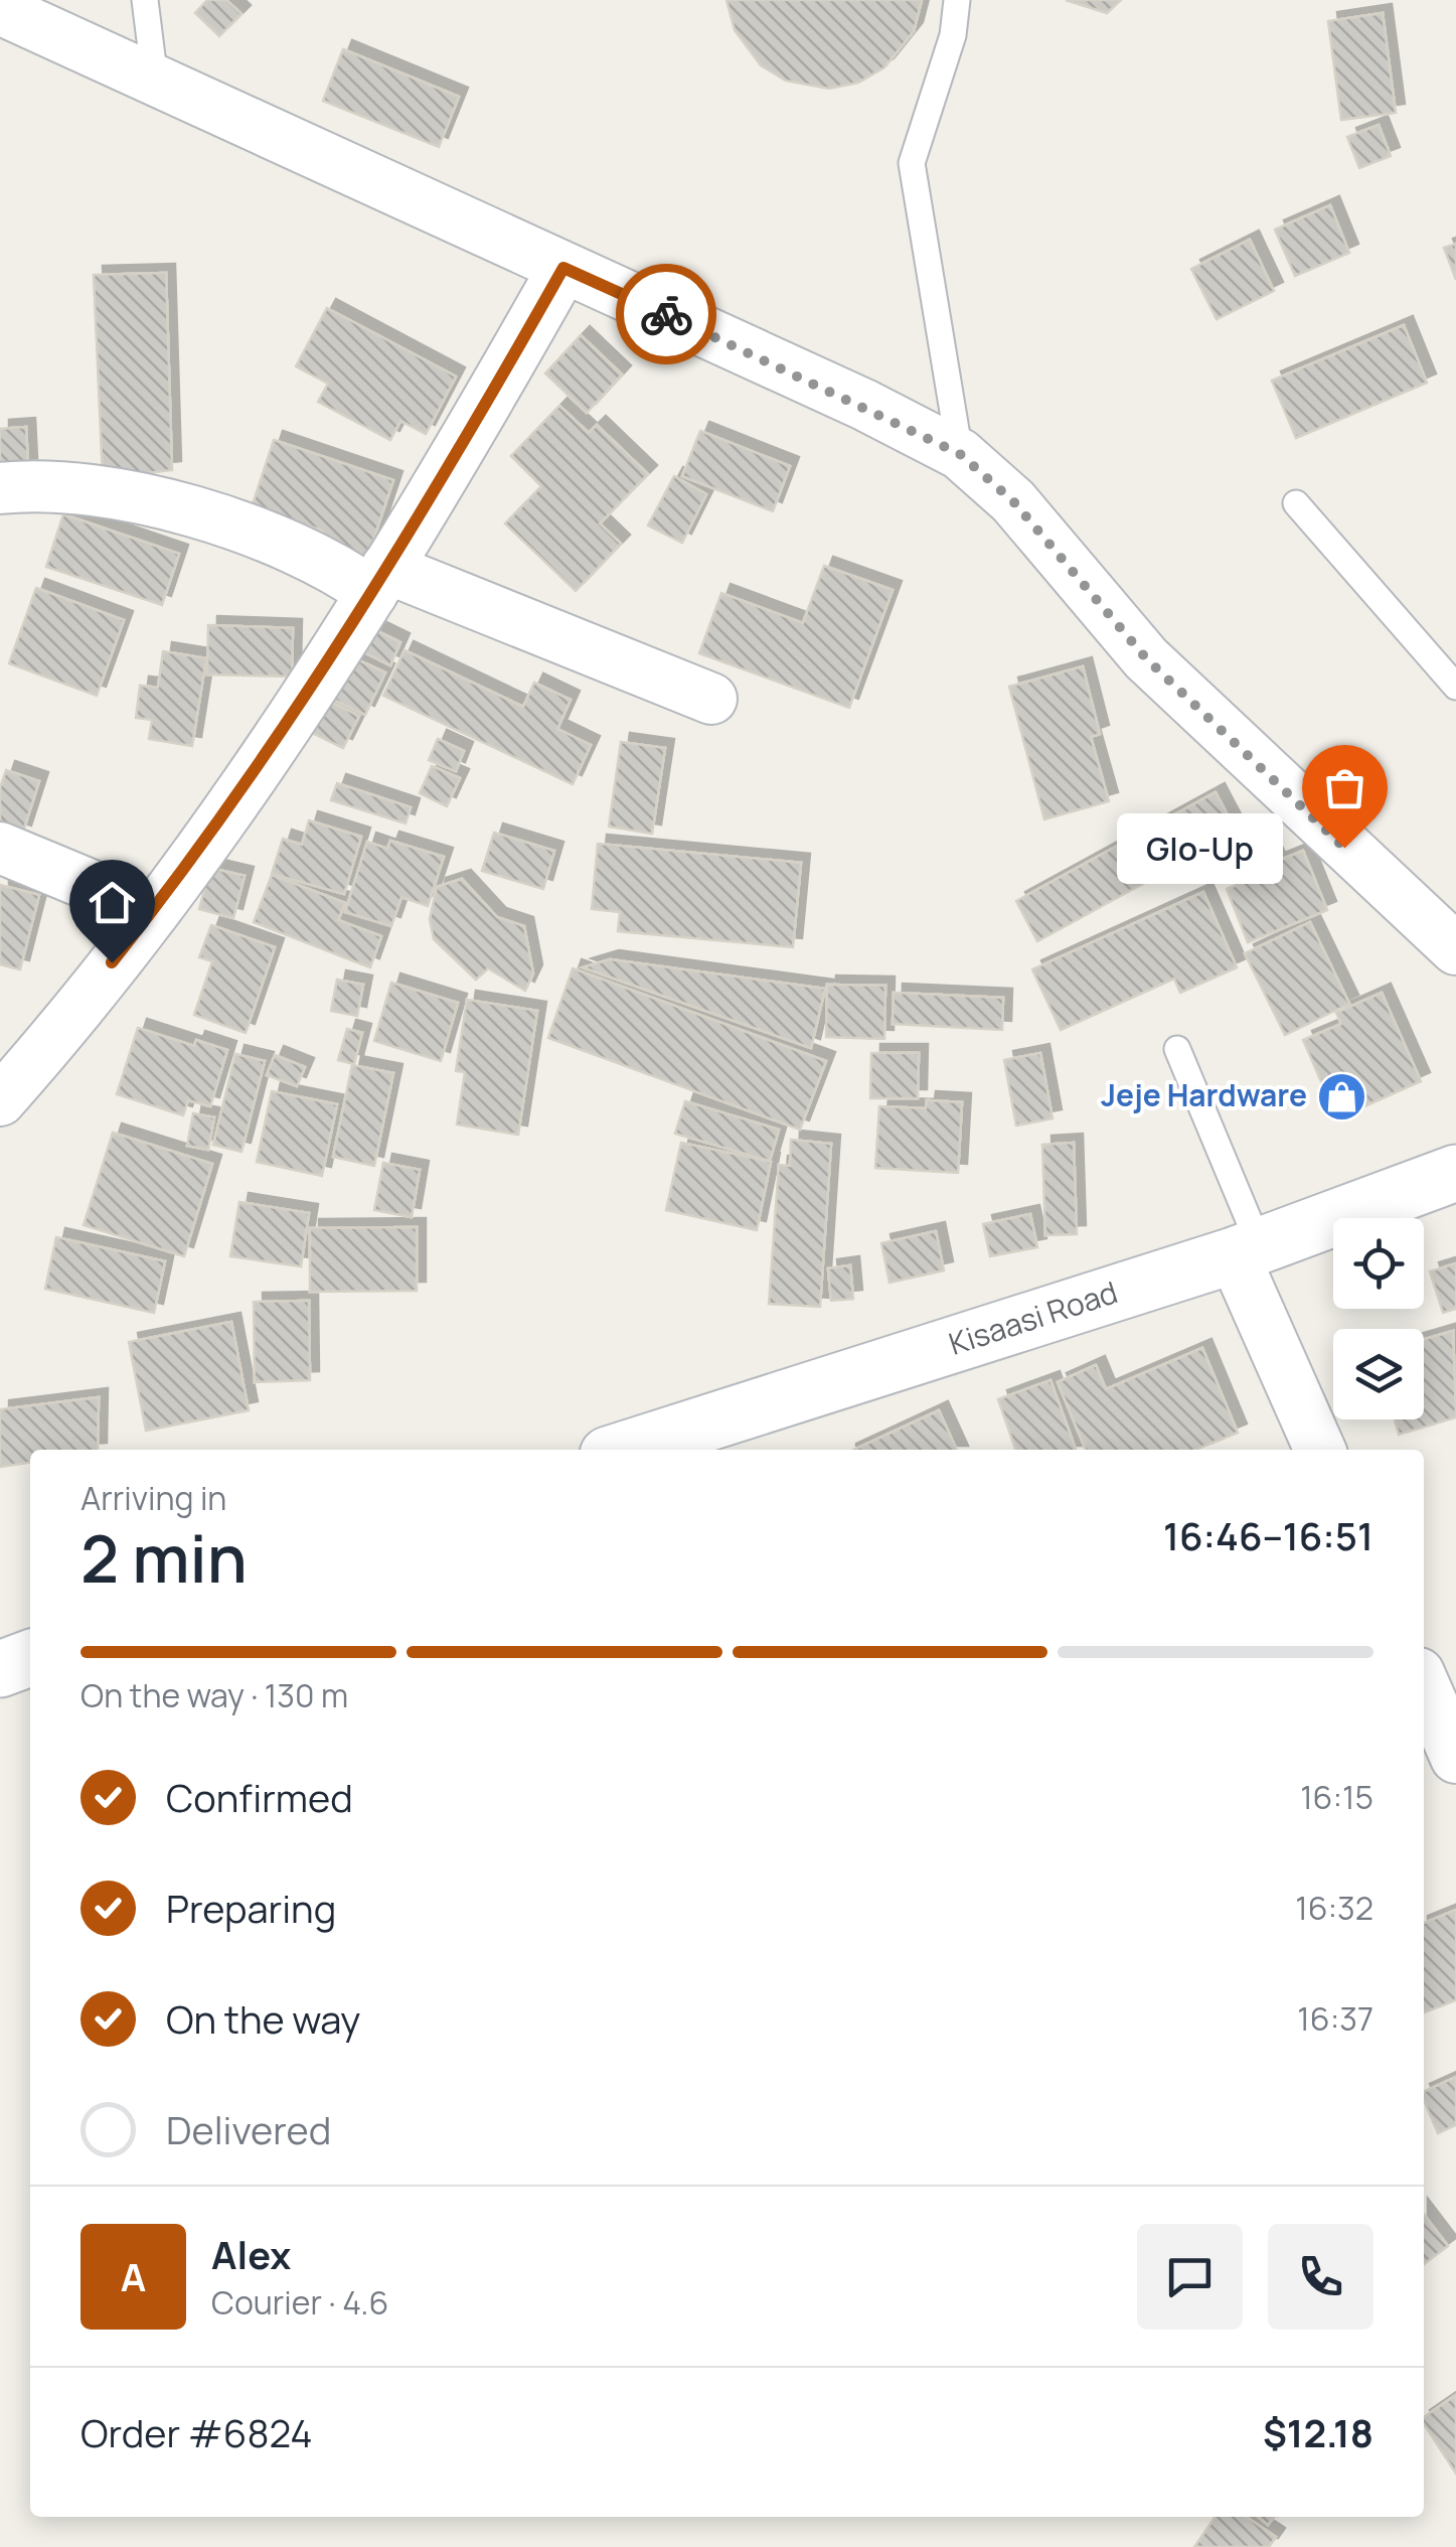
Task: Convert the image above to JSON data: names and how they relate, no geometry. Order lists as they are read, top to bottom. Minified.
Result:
{"streets":{"main road":["Kisaasi Road"]},"places":{"other":["Glo-Up"],"shop":["Jeje Hardware"]},"page":{"bubble":"Glo-Up","heading":["2 min","Arriving in","16:46–16:51"],"panel":["Alex","Courier · 4.6","Order #6824","$12.18"],"bar":"On the way · 130 m","list":[["Confirmed","16:15"],["Preparing","16:32"],["On the way","16:37"],"Delivered"],"round":"A"}}
